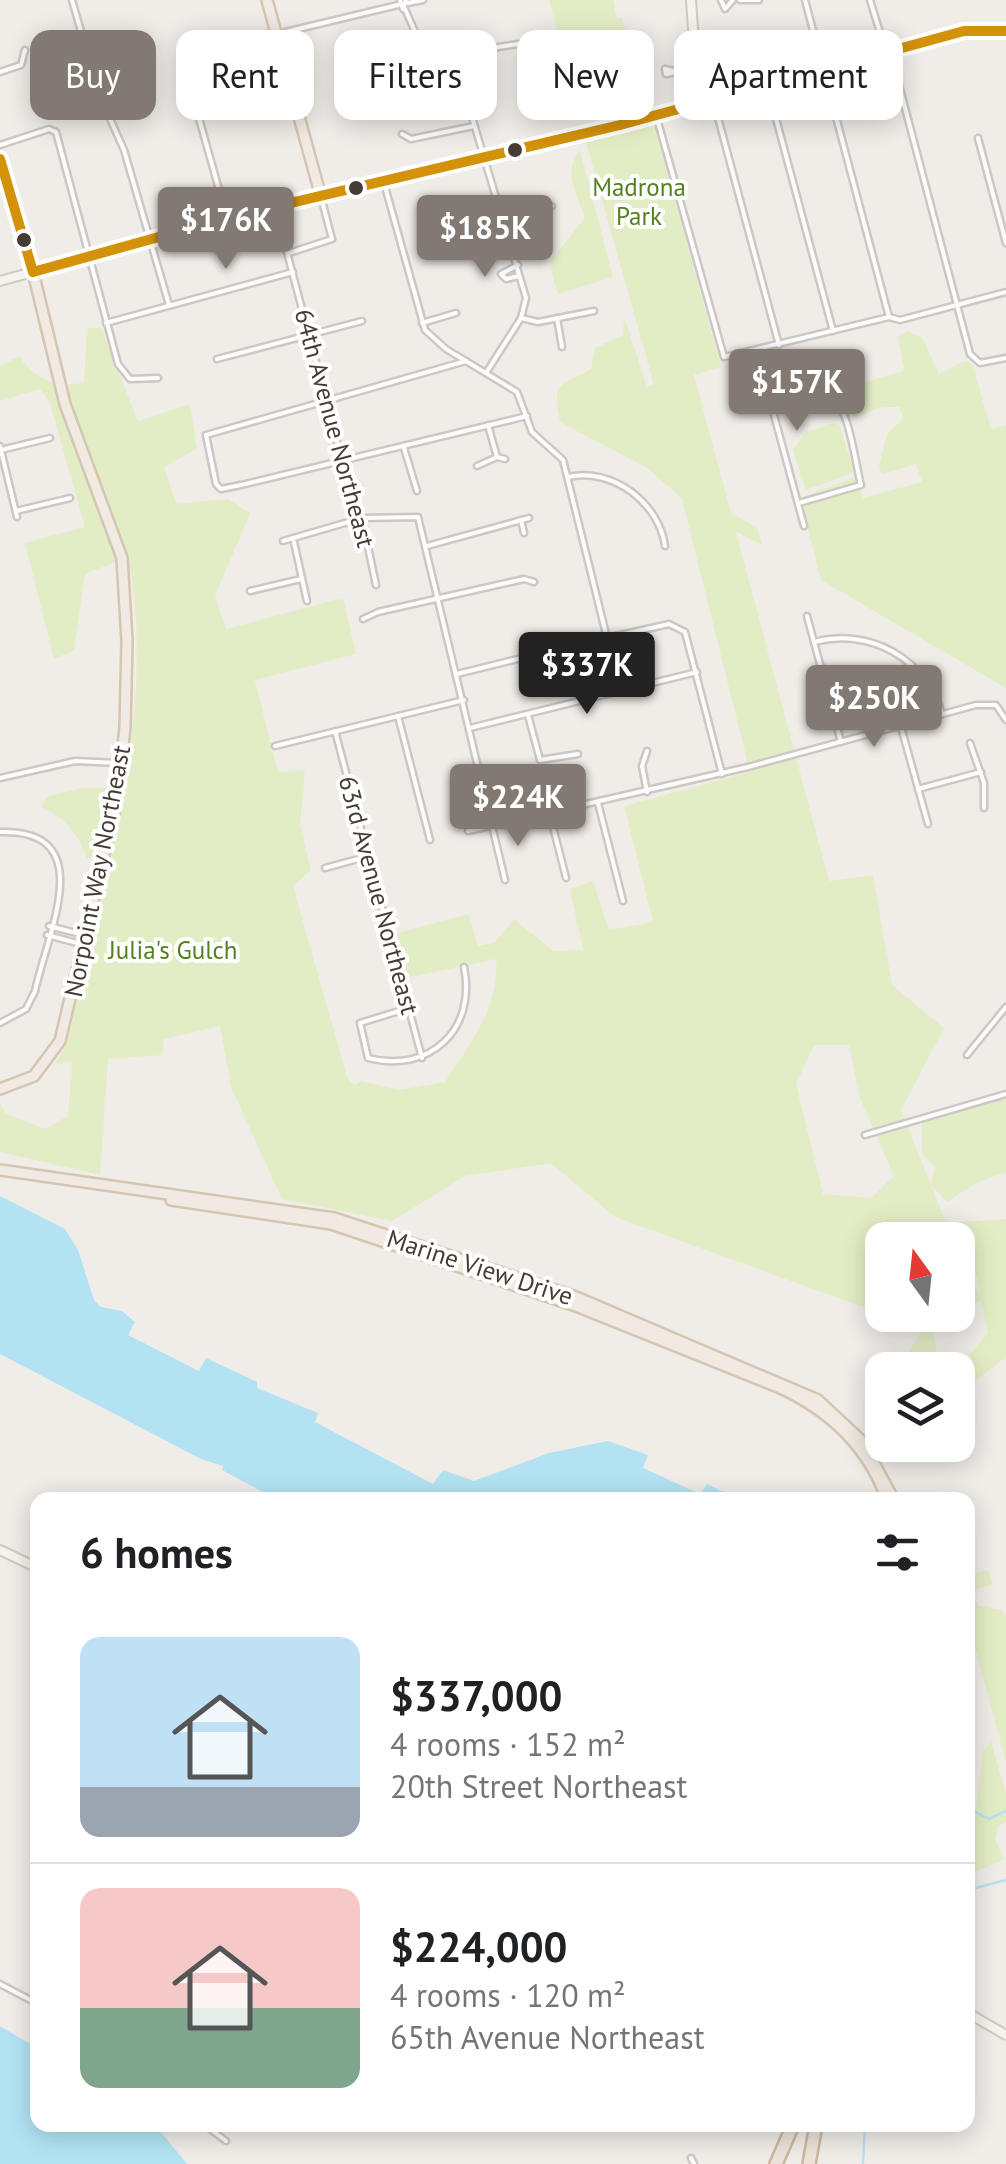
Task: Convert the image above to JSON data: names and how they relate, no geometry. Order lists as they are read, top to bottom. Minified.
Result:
{"streets":{"main road":["Norpoint Way Northeast","Marine View Drive"],"street":["64th Avenue Northeast","63rd Avenue Northeast"]},"parks":["Madrona Park","Julia's Gulch"],"north":"top","page":{"chip":["Buy","Rent","Filters","New","Apartment"],"price":["$176K","$185K","$157K","$337K","$250K","$224K"],"heading":"6 homes","list":[{"name":"$337,000","note":"4 rooms · 152 m² · 20th Street Northeast"},{"name":"$224,000","note":"4 rooms · 120 m² · 65th Avenue Northeast"}]}}
